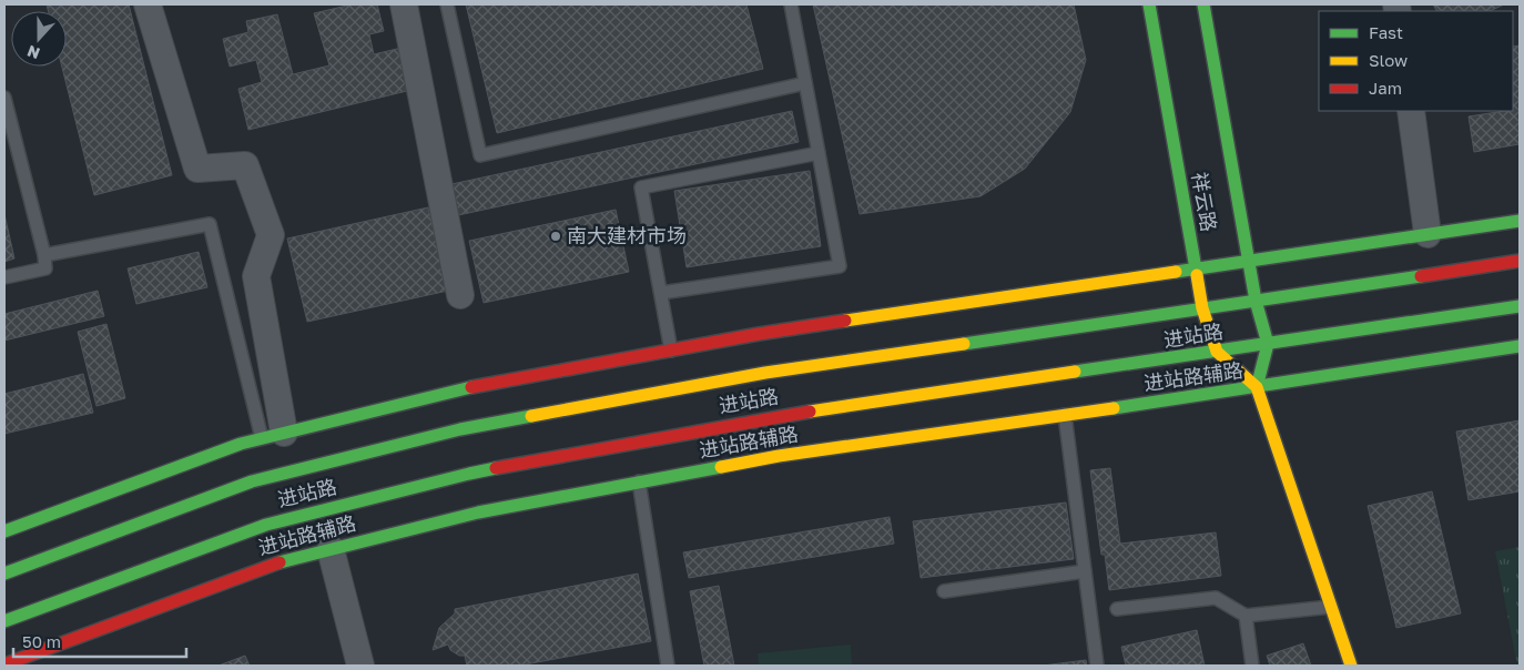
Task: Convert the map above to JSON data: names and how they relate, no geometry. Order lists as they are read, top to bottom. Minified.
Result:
{"streets":{"main road":["祥云路","进站路","进站路辅路"]},"crossings":[["祥云路","进站路"],["祥云路","进站路辅路"]],"places":["南大建材市场"],"legend":["Fast","Slow","Jam"],"scale_bar":"50 m","north":"bottom"}
